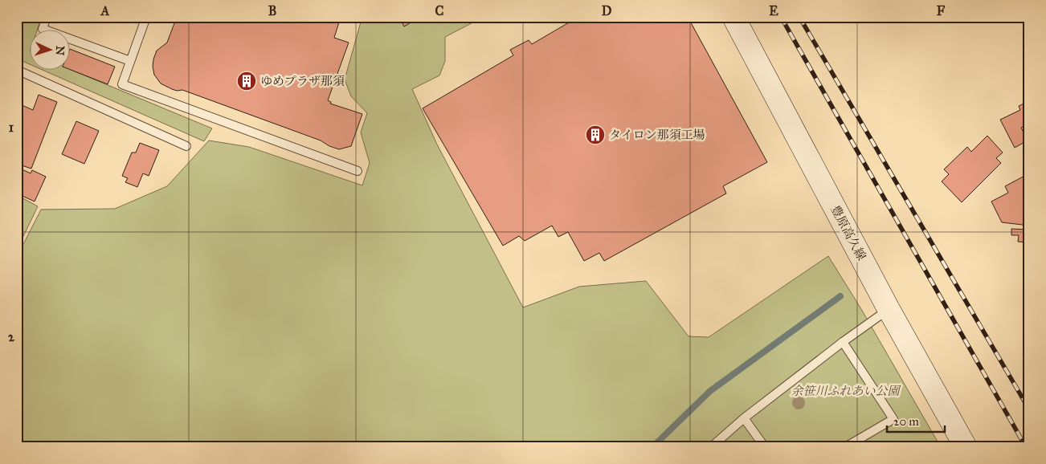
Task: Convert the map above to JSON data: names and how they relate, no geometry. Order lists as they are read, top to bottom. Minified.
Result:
{"streets":{"main road":["豊原高久線"]},"parks":["余笹川ふれあい公園"],"places":{"building":["ゆめプラザ那須","タイロン那須工場"]},"scale_bar":"20 m","north":"right","grid":{"columns":["A","B","C","D","E","F"],"rows":["1","2"]}}
